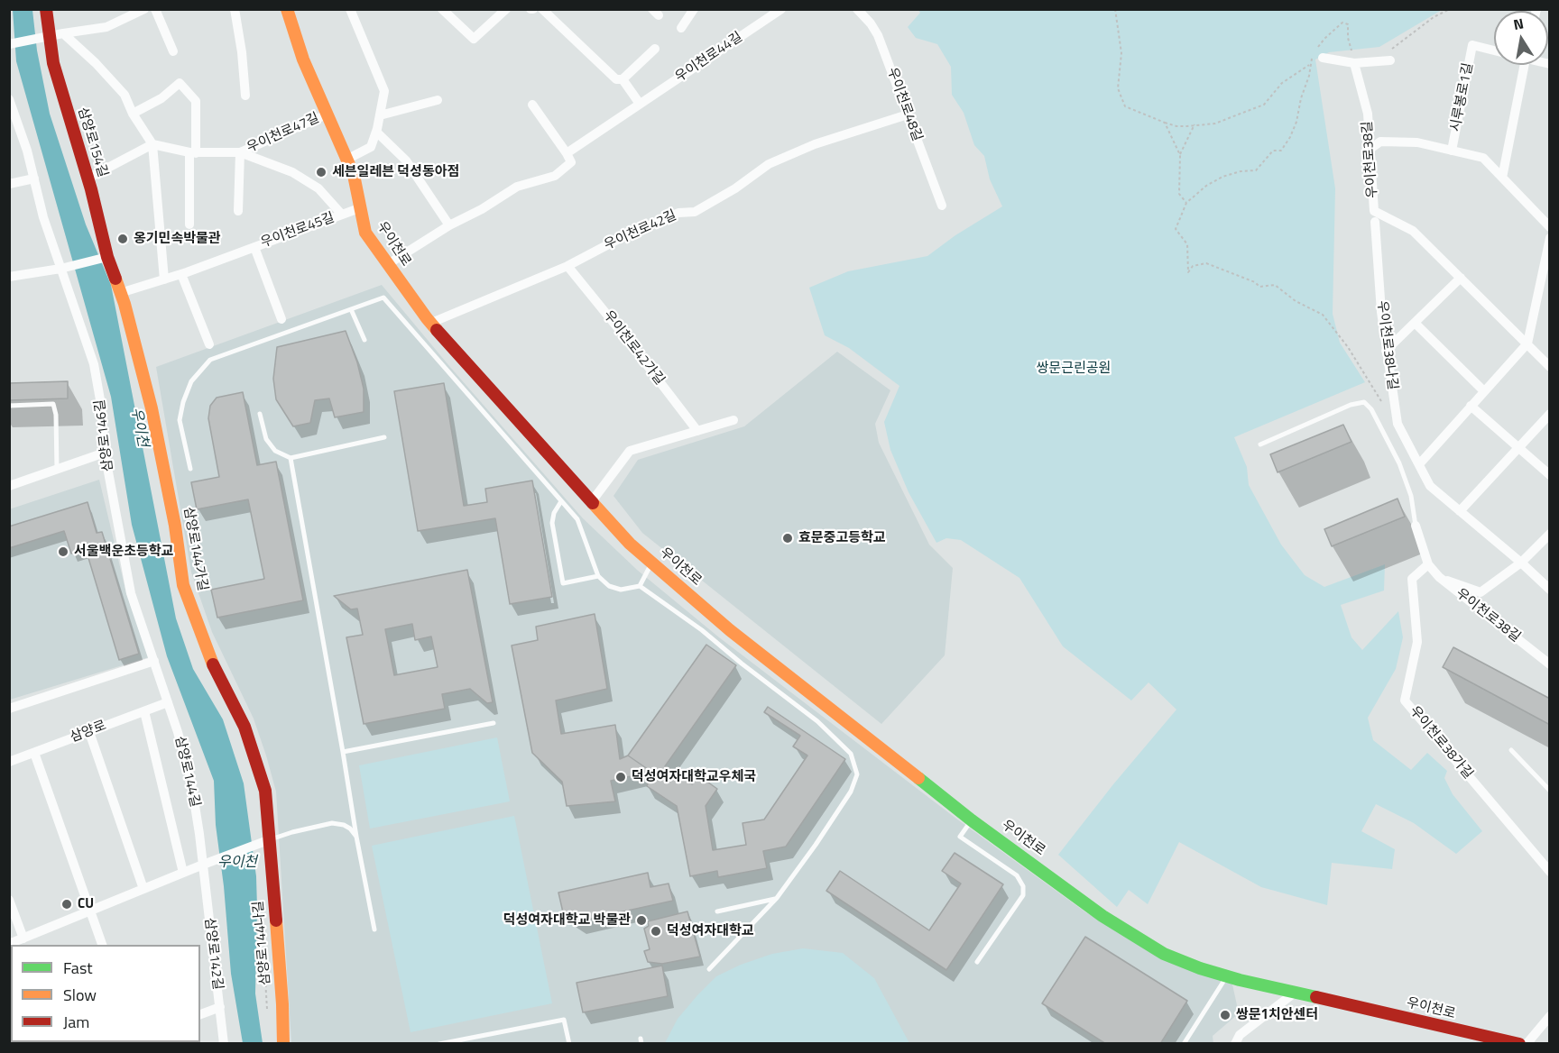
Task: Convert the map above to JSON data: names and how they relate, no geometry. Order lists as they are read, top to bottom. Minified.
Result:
{"streets":{"street":["우이천로44길","시루봉로1길","우이천로48길","우이천로47길","삼양로154길","우이천로38길","우이천로45길","우이천로42길","우이천로","우이천로38나길","우이천로42가길","삼양로146길","삼양로144가길","삼양로","우이천로38가길","삼양로144길","삼양로144나길","삼양로142길"]},"crossings":[["시루봉로1길","우이천로38길"],["우이천로48길","우이천로42길"],["우이천로47길","우이천로45길"],["우이천로47길","우이천로"],["삼양로154길","삼양로144가길"],["우이천로38길","우이천로38가길"],["우이천로45길","우이천로"],["우이천로45길","삼양로144가길"],["우이천로42길","우이천로"],["우이천로42길","우이천로42가길"],["삼양로146길","삼양로144길"],["삼양로144가길","삼양로144나길"],["삼양로","삼양로144길"],["삼양로144길","삼양로142길"]],"water":["우이천"],"parks":["쌍문근린공원"],"places":["세븐일레븐 덕성동아점","옹기민속박물관","효문중고등학교","서울백운초등학교","덕성여자대학교우체국","CU","덕성여자대학교 박물관","덕성여자대학교","쌍문1치안센터"],"legend":["Fast","Slow","Jam"],"north":"top"}
